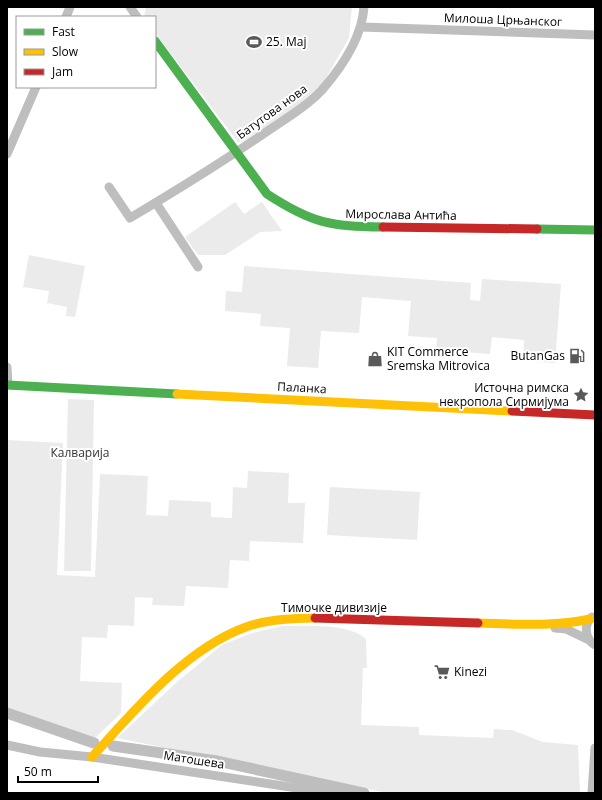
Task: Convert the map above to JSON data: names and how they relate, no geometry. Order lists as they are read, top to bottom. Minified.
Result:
{"streets":{"street":["Милоша Црњанског","Батутова нова","Мирослава Антића","Паланка","Тимочке дивизије","Матошева"]},"crossings":[["Милоша Црњанског","Батутова нова"],["Батутова нова","Мирослава Антића"],["Тимочке дивизије","Матошева"]],"parks":["Калварија"],"places":{"sports":["25. Maj"],"fuel station":["ButanGas"],"shop":["KIT Commerce Sremska Mitrovica"],"place":["Источна римска некропола Сирмијума"],"supermarket":["Kinezi"]},"legend":["Fast","Slow","Jam"],"scale_bar":"50 m"}
